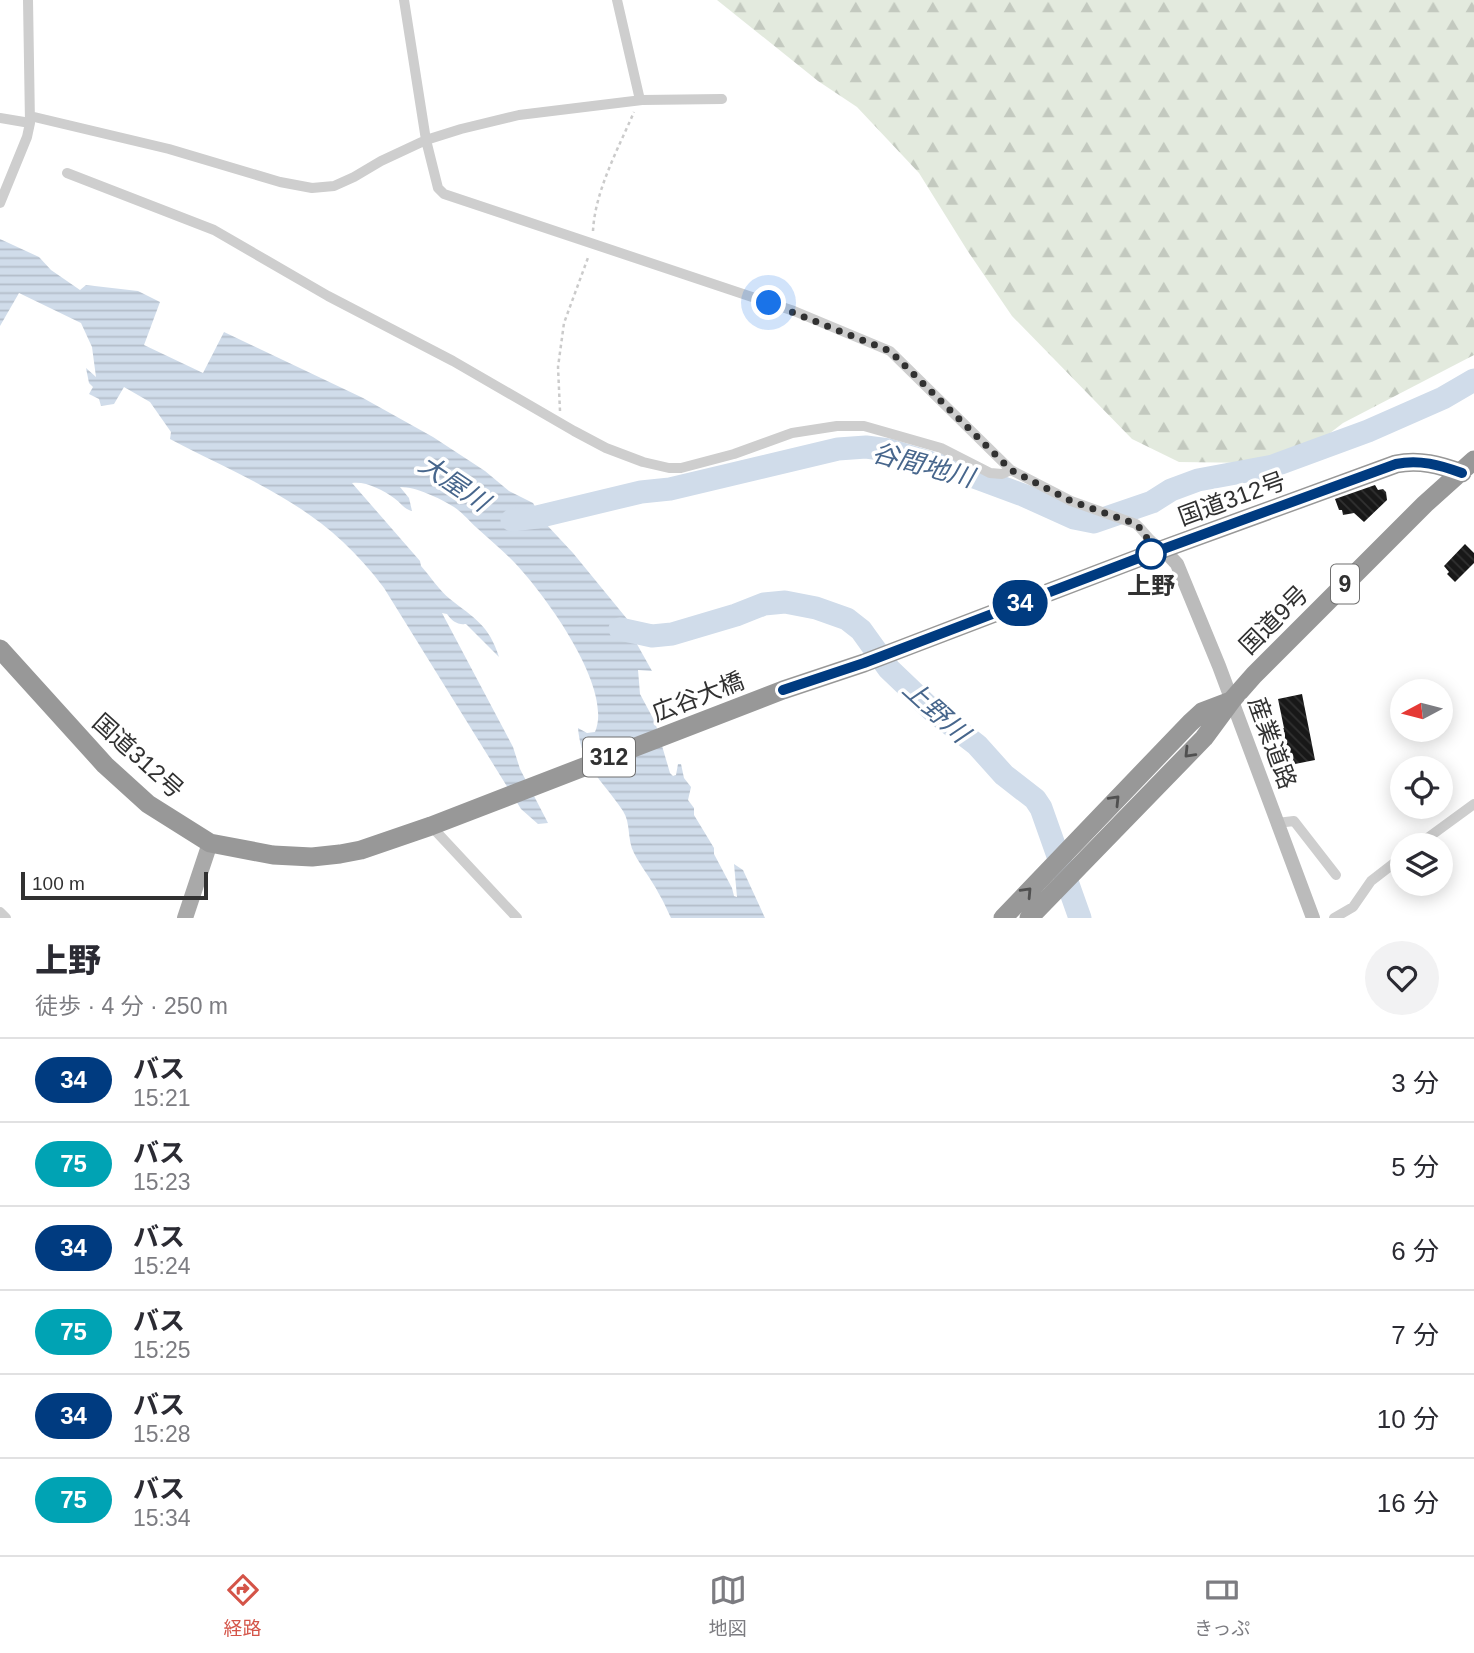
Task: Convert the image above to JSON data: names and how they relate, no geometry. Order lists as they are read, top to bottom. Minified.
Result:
{"streets":{"highway":["国道312号","9","国道9号","広谷大橋","312"],"street":["産業道路"]},"crossings":[["国道312号","国道9号"],["国道312号","広谷大橋"],["国道312号","産業道路"],["国道9号","産業道路"]],"water":["谷間地川","大屋川","上野川"],"places":["上野"],"lines":["bus line 34"],"scale_bar":"100 m","north":"left","page":{"on_map":"34","scale":"100 m","heading":["上野","徒歩 · 4 分 · 250 m"],"list":[{"mark":"34","name":"バス","note":"15:21","value":"3 分"},{"mark":"75","name":"バス","note":"15:23","value":"5 分"},{"mark":"34","name":"バス","note":"15:24","value":"6 分"},{"mark":"75","name":"バス","note":"15:25","value":"7 分"},{"mark":"34","name":"バス","note":"15:28","value":"10 分"},{"mark":"75","name":"バス","note":"15:34","value":"16 分"}],"tabs":["経路","地図","きっぷ"]}}
